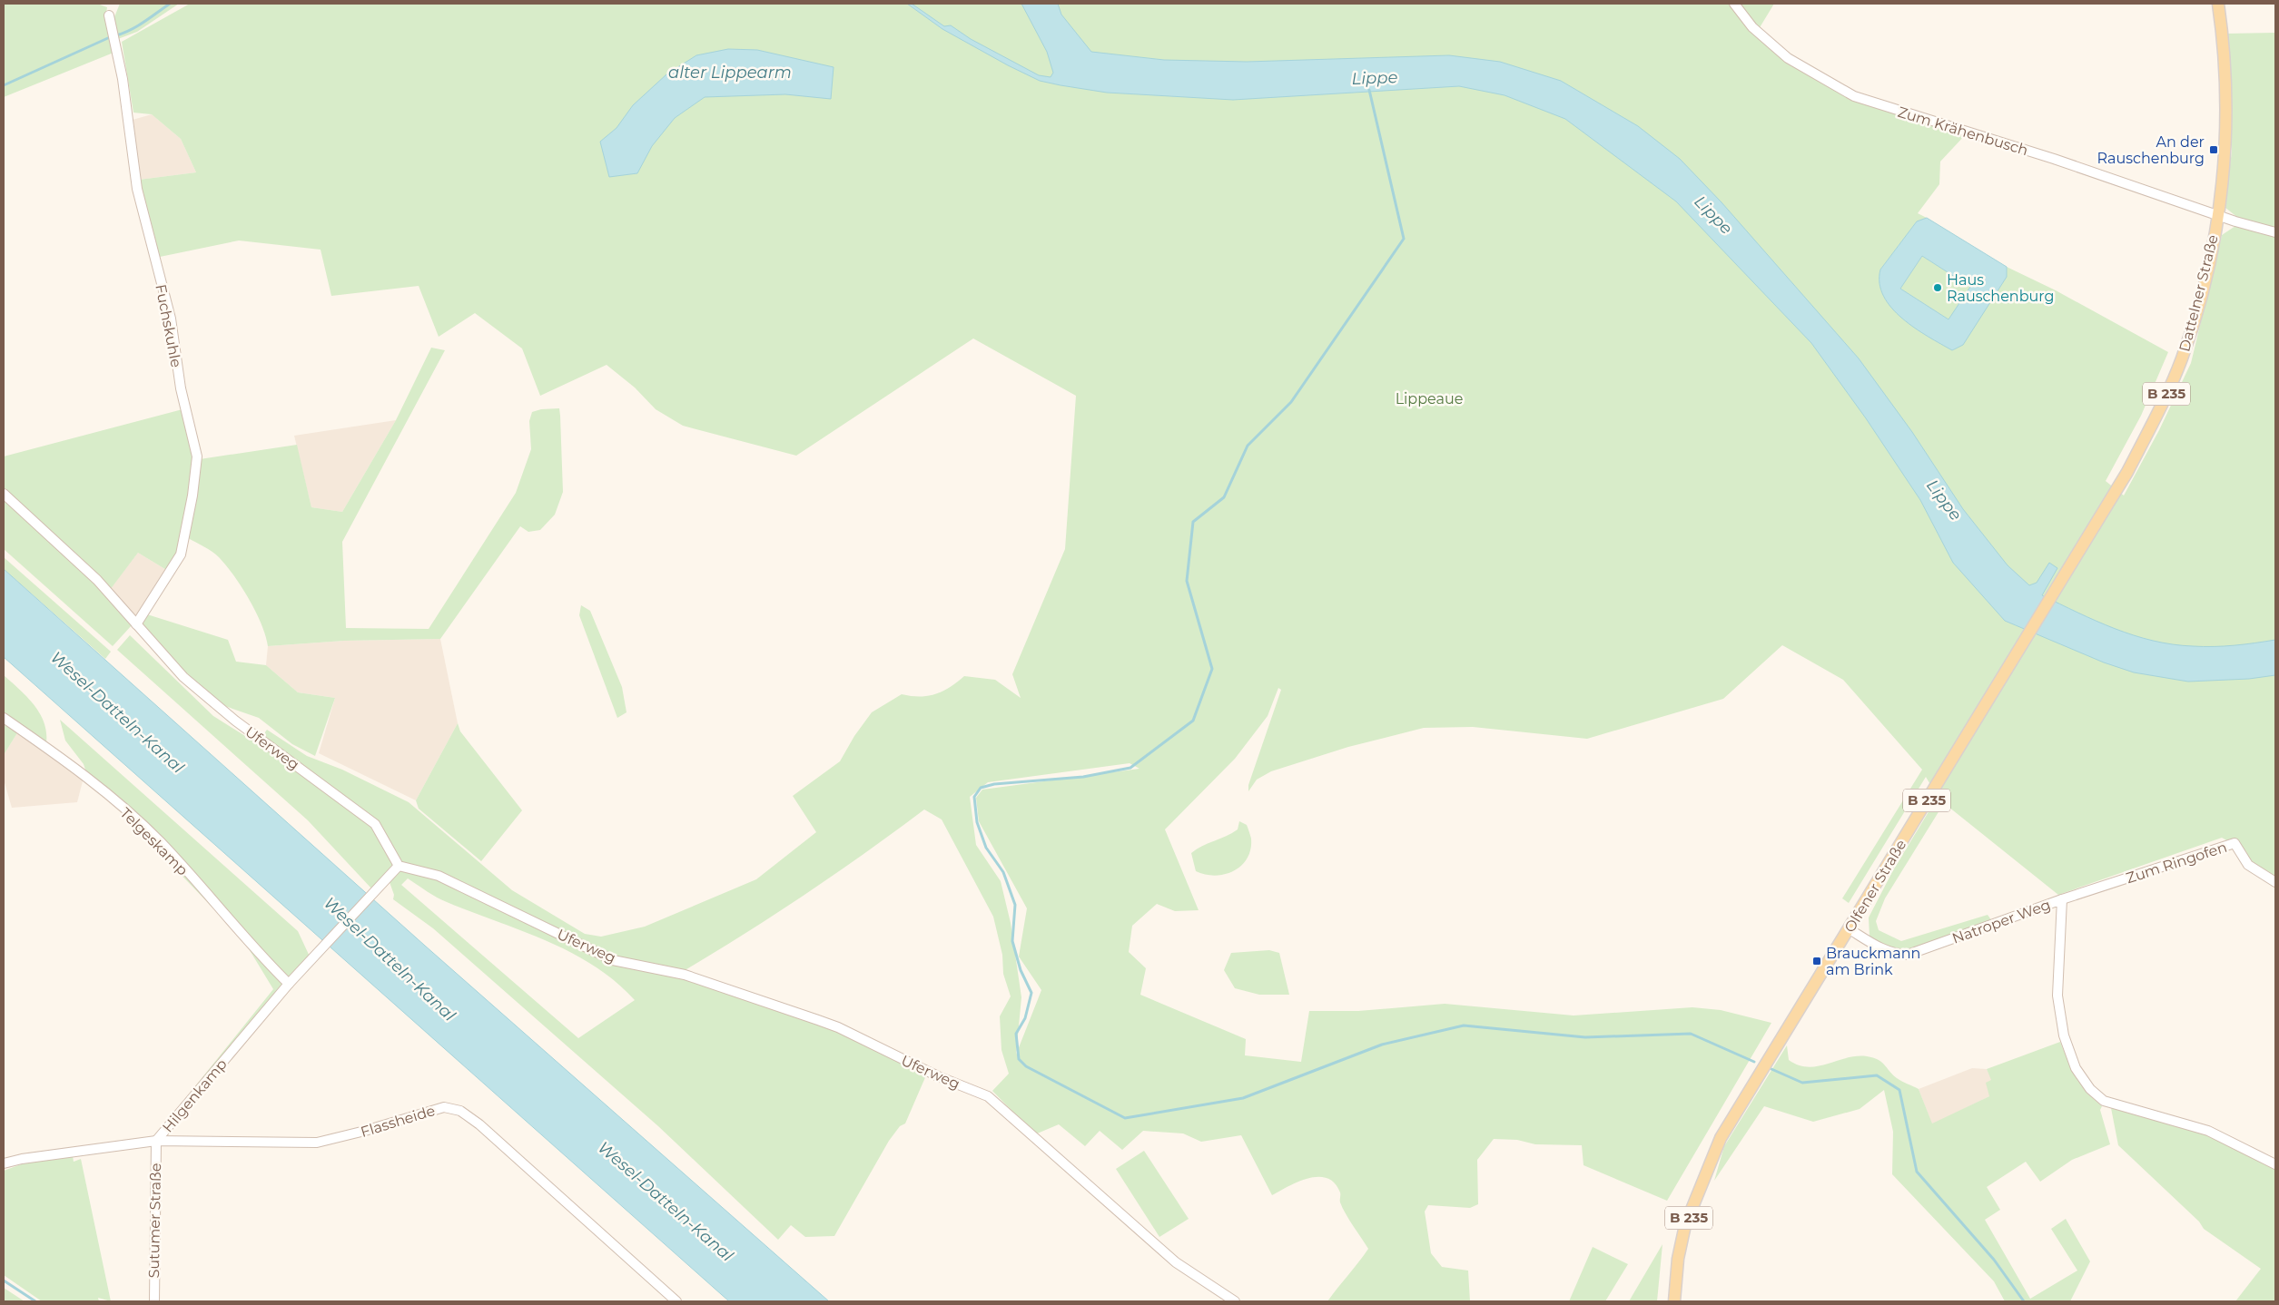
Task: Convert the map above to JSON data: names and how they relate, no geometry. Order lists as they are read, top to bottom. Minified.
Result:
{"streets":{"main road":["Dattelner Straße","B 235","Olfener Straße"],"street":["Zum Krähenbusch","Fuchskuhle","Uferweg","Telgeskamp","Zum Ringofen","Natroper Weg","Hilgenkamp","Flassheide","Sutumer Straße"]},"crossings":[["Zum Krähenbusch","Dattelner Straße"],["Dattelner Straße","Olfener Straße"],["Fuchskuhle","Uferweg"],["Uferweg","Hilgenkamp"],["Telgeskamp","Hilgenkamp"],["Zum Ringofen","Natroper Weg"],["Olfener Straße","Natroper Weg"],["Hilgenkamp","Flassheide"],["Hilgenkamp","Sutumer Straße"],["Flassheide","Sutumer Straße"]],"water":["alter Lippearm","Lippe","Wesel-Datteln-Kanal"],"parks":["Lippeaue"],"places":{"transit":["An der Rauschenburg","Brauckmann am Brink"],"other":["Haus Rauschenburg"]}}
